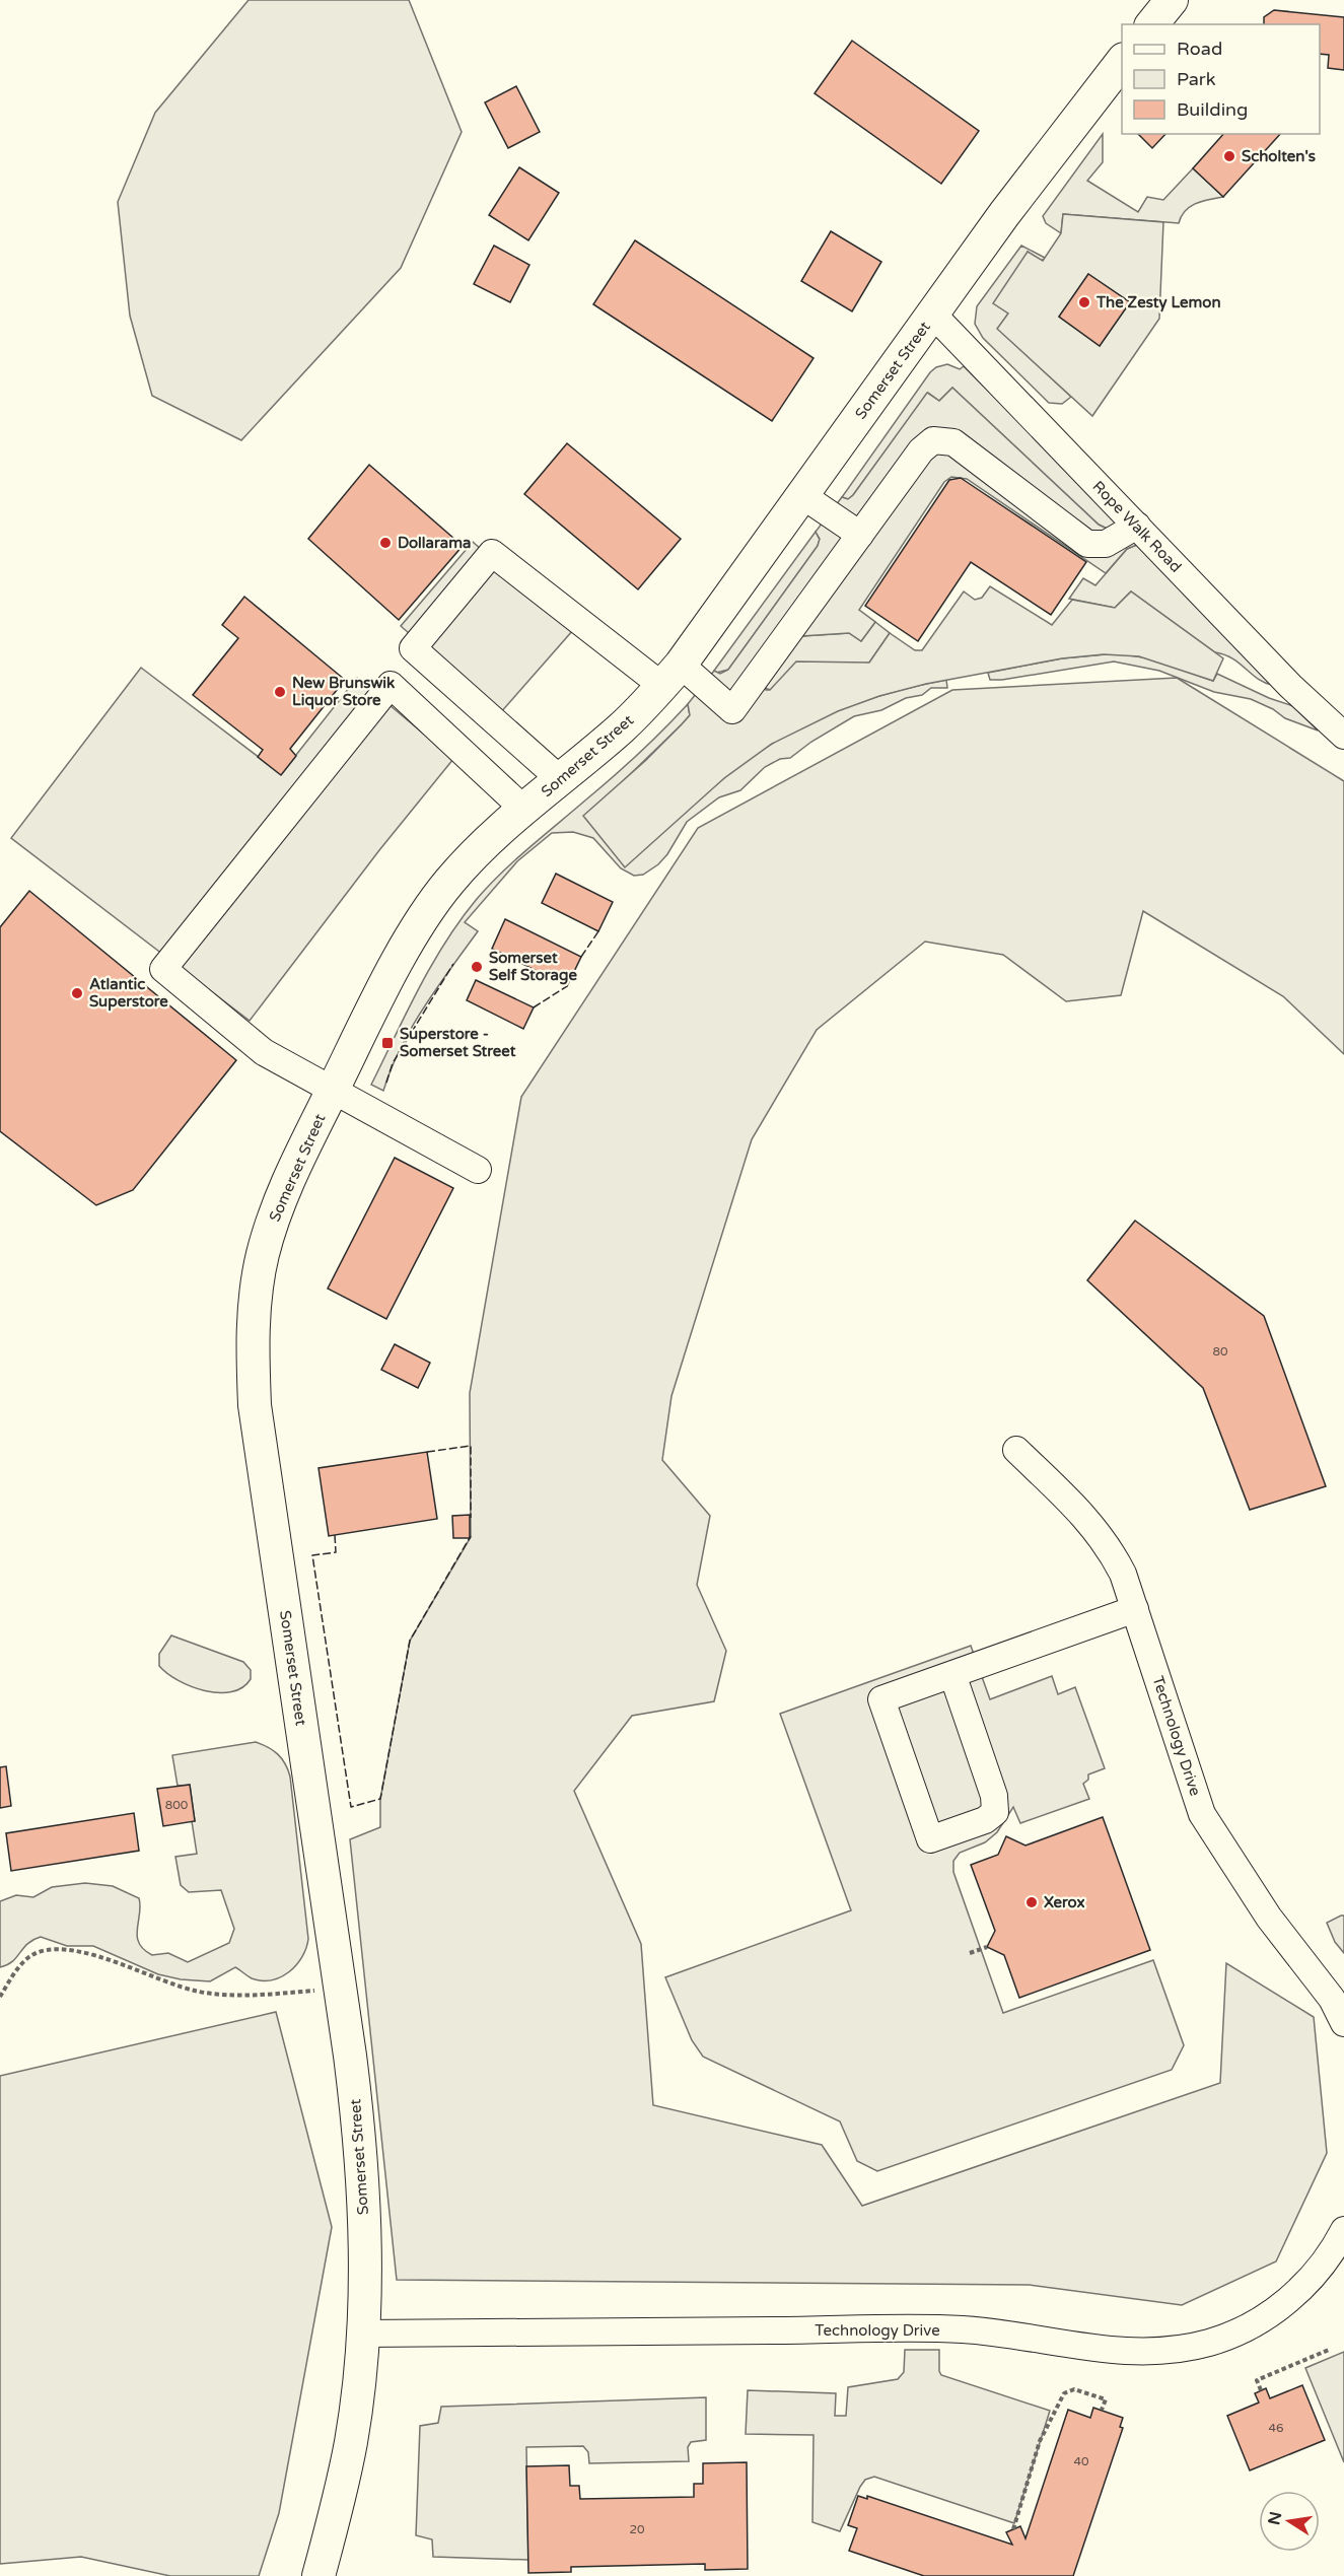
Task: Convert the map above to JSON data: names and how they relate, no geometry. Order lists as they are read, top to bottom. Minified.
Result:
{"streets":{"main road":["Somerset Street"],"street":["Rope Walk Road","Technology Drive"]},"crossings":[["Somerset Street","Rope Walk Road"],["Somerset Street","Technology Drive"]],"places":{"other":["Scholten's","The Zesty Lemon","Dollarama","New Brunswik Liquor Store","Somerset Self Storage","Atlantic Superstore","Xerox"],"transit":["Superstore - Somerset Street"]},"house_numbers":["80","800","46","40","20"],"legend":["Road","Park","Building"],"north":"left"}
